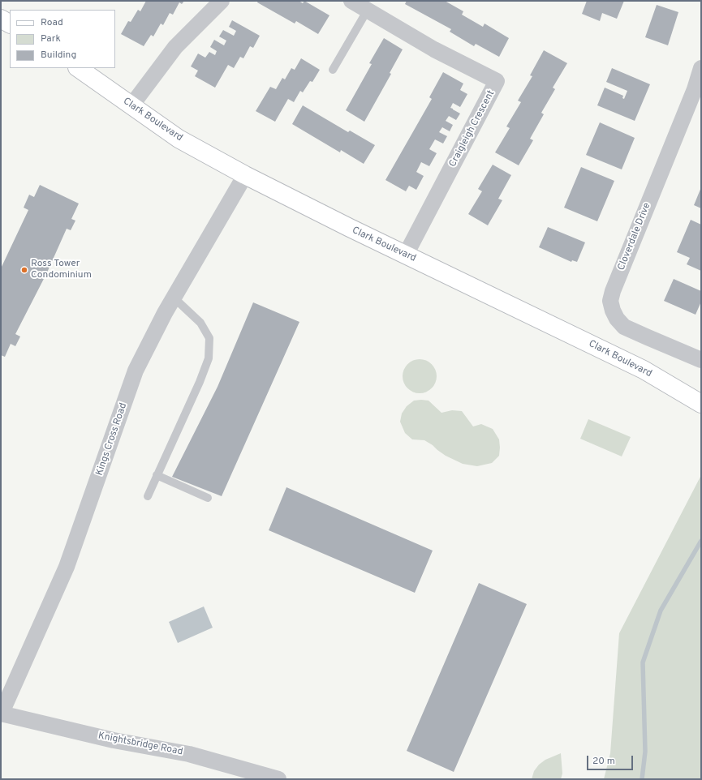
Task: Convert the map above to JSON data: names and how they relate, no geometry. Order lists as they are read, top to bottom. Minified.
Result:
{"streets":{"street":["Clark Boulevard","Craigleigh Crescent","Cloverdale Drive","Kings Cross Road","Knightsbridge Road"]},"crossings":[["Clark Boulevard","Craigleigh Crescent"],["Clark Boulevard","Kings Cross Road"],["Kings Cross Road","Knightsbridge Road"]],"places":["Ross Tower Condominium"],"legend":["Road","Park","Building"],"scale_bar":"20 m"}
